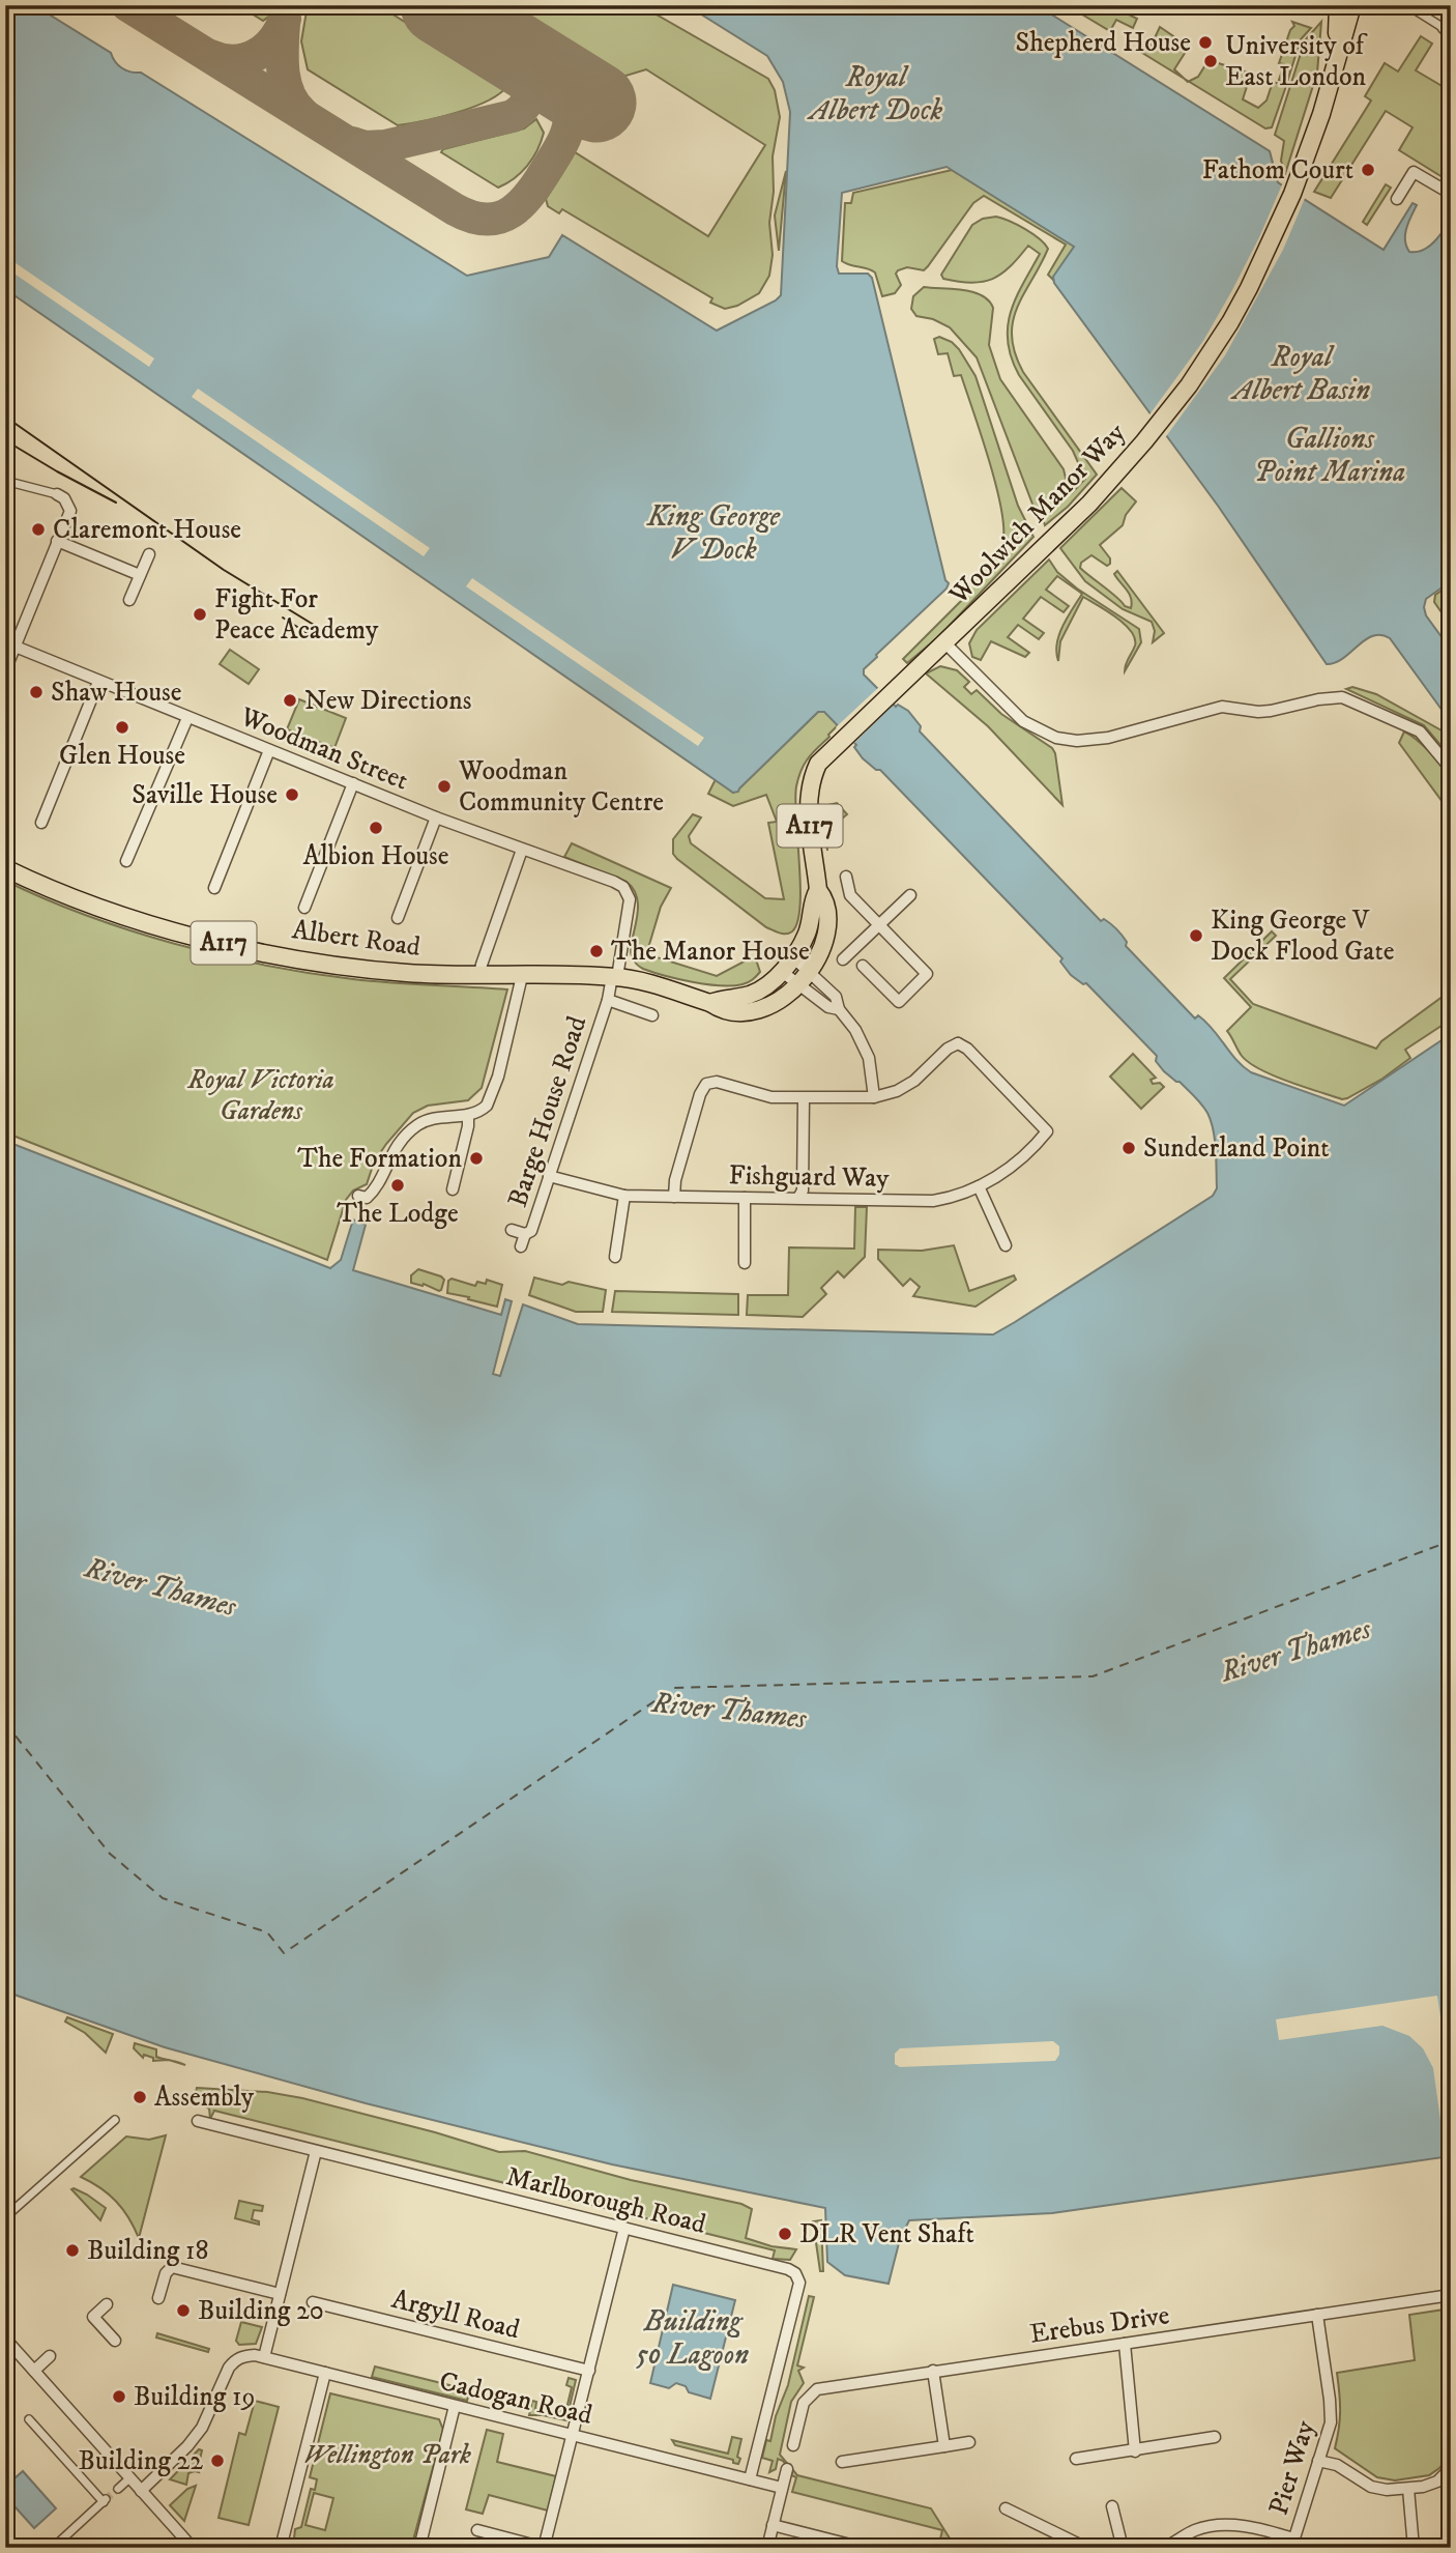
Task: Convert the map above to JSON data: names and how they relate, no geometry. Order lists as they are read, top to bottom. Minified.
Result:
{"streets":{"highway":["Woolwich Manor Way","A117","Albert Road"],"street":["Woodman Street","Barge House Road","Fishguard Way","Marlborough Road","Argyll Road","Erebus Drive","Cadogan Road","Pier Way"]},"crossings":[["Woolwich Manor Way","A117"],["Woolwich Manor Way","Albert Road"],["Woodman Street","Albert Road"],["Woodman Street","Barge House Road"],["A117","Albert Road"],["Albert Road","Barge House Road"],["Barge House Road","Fishguard Way"],["Marlborough Road","Cadogan Road"],["Erebus Drive","Pier Way"]],"water":["Royal Albert Dock","Royal Albert Basin","Gallions Point Marina","King George V Dock","River Thames","Building 50 Lagoon"],"parks":["Royal Victoria Gardens","Wellington Park"],"places":["Shepherd House","University of East London","Fathom Court","Claremont House","Fight For Peace Academy","Shaw House","New Directions","Glen House","Woodman Community Centre","Saville House","Albion House","King George V Dock Flood Gate","The Manor House","Sunderland Point","The Formation","The Lodge","Assembly","DLR Vent Shaft","Building 18","Building 20","Building 19","Building 22"]}
